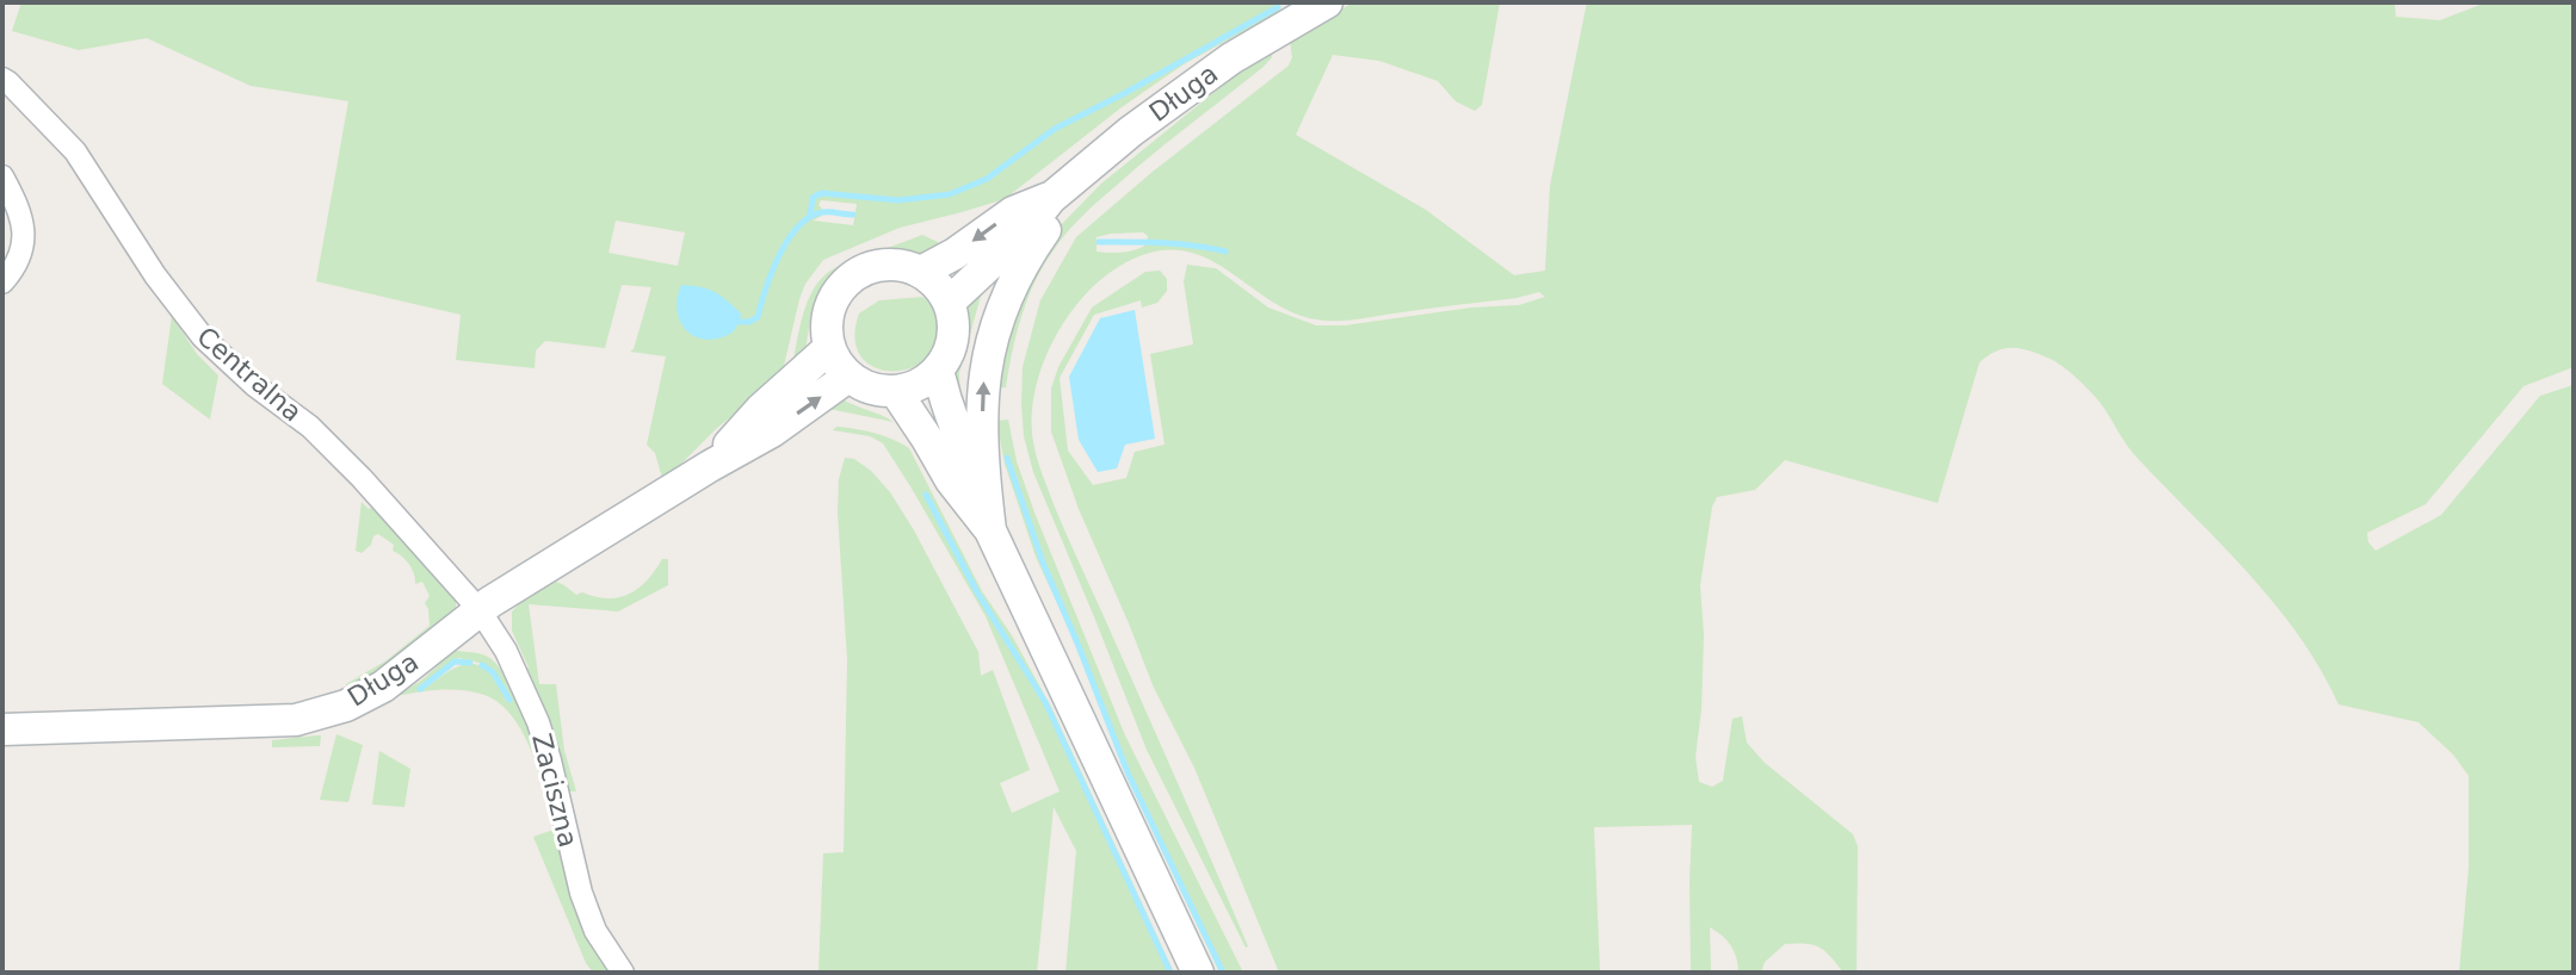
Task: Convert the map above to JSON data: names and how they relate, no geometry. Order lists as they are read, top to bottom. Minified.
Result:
{"streets":{"main road":["Długa"],"street":["Centralna","Zaciszna"]},"crossings":[["Długa","Centralna"],["Długa","Zaciszna"],["Centralna","Zaciszna"]]}
